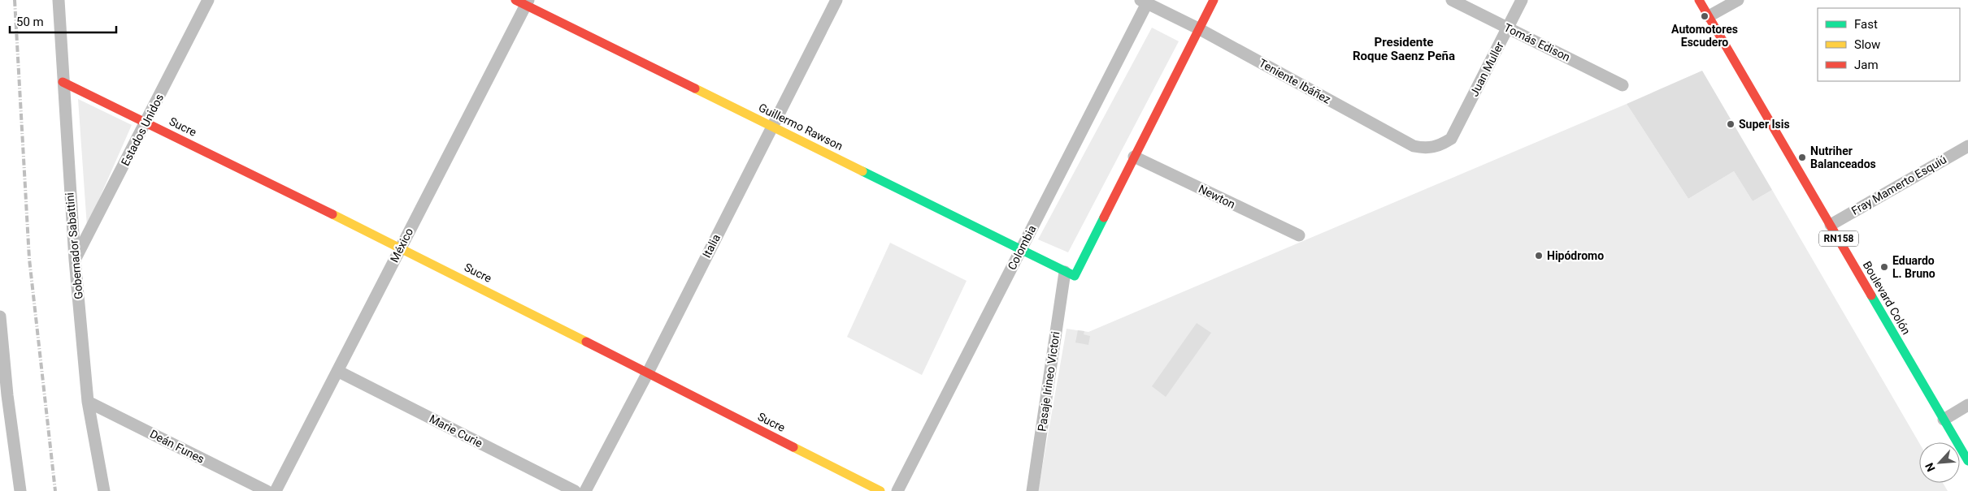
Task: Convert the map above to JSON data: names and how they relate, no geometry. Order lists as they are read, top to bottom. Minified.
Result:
{"streets":{"main road":["Sucre","Guillermo Rawson","RN158","Boulevard Colón"],"street":["Tomás Edison","Juan Muller","Teniente Ibáñez","Estados Unidos","Fray Mamerto Esquiú","Newton","México","Gobernador Sabattini","Italia","Colombia","Pasaje Irineo Victori","Marie Curie","Deán Funes"]},"crossings":[["Tomás Edison","Juan Muller"],["Juan Muller","Teniente Ibáñez"],["Teniente Ibáñez","Colombia"],["Sucre","Estados Unidos"],["Sucre","México"],["Sucre","Gobernador Sabattini"],["Sucre","Italia"],["Guillermo Rawson","México"],["Guillermo Rawson","Italia"],["Guillermo Rawson","Colombia"],["Guillermo Rawson","Pasaje Irineo Victori"],["Estados Unidos","Gobernador Sabattini"],["Fray Mamerto Esquiú","Boulevard Colón"],["México","Marie Curie"],["Gobernador Sabattini","Deán Funes"]],"districts":["Presidente Roque Saenz Peña"],"places":["Automotores Escudero","Super Isis","Nutriher Balanceados","Hipódromo","Eduardo L. Bruno"],"legend":["Fast","Slow","Jam"],"scale_bar":"50 m","north":"bottom left"}
